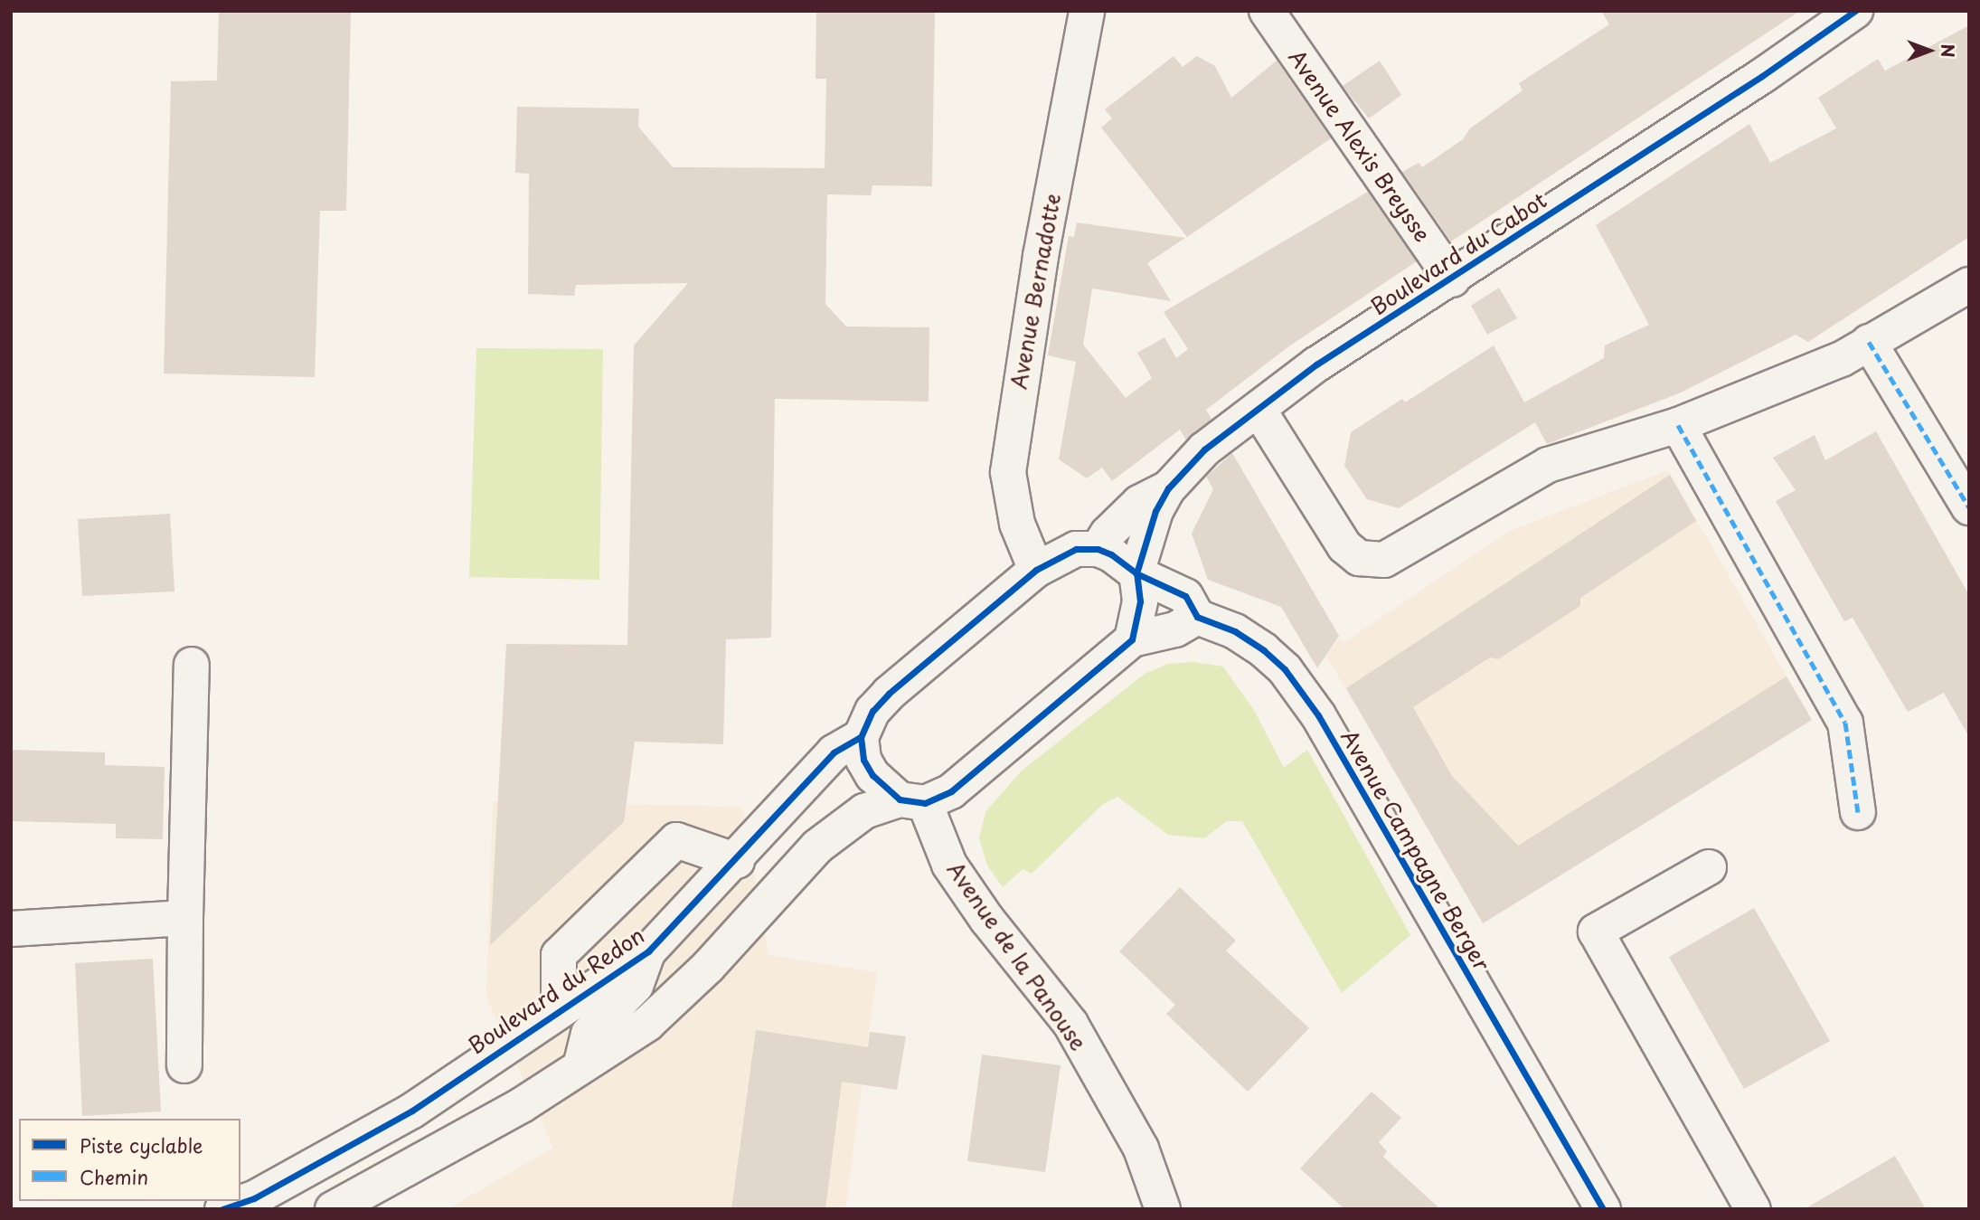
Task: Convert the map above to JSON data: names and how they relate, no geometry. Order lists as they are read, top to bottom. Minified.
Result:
{"streets":{"street":["Avenue Alexis Breysse","Boulevard du Cabot","Avenue Bernadotte","Avenue Campagne Berger","Avenue de la Panouse","Boulevard du Redon"]},"crossings":[["Avenue Alexis Breysse","Boulevard du Cabot"]],"legend":["Piste cyclable","Chemin"],"north":"right"}
